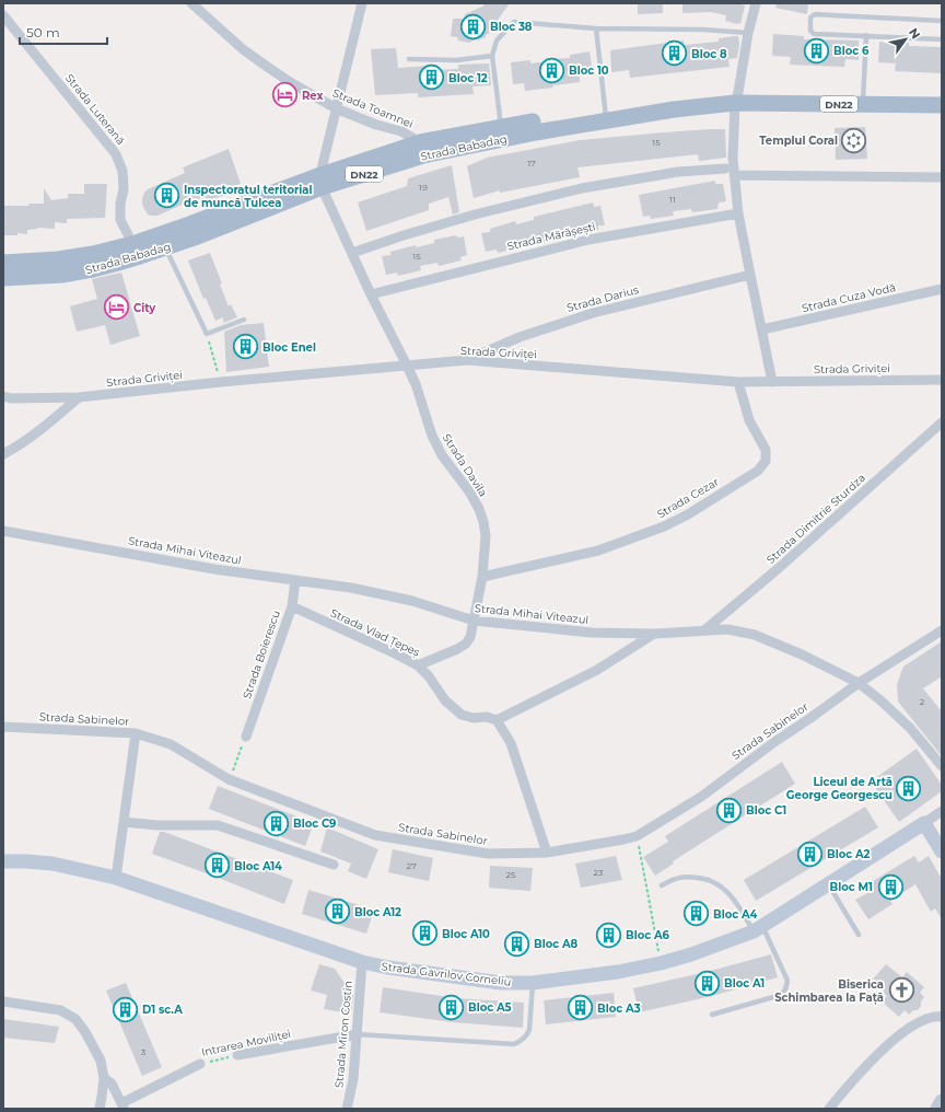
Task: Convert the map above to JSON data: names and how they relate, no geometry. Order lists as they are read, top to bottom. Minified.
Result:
{"streets":{"main road":["DN22","Strada Babadag"],"street":["Strada Toamnei","Strada Luterană","Strada Mărășești","Strada Cuza Vodă","Strada Darius","Strada Griviței","Strada Davila","Strada Cezar","Strada Dimitrie Sturdza","Strada Mihai Viteazul","Strada Vlad Țepeș","Strada Boierescu","Strada Sabinelor","Strada Gavrilov Corneliu","Strada Miron Costin","Intrarea Moviliței"]},"crossings":[["Strada Toamnei","Strada Babadag"],["Strada Luterană","Strada Babadag"],["Strada Babadag","Strada Davila"],["Strada Mărășești","Strada Davila"],["Strada Darius","Strada Griviței"],["Strada Griviței","Strada Davila"],["Strada Griviței","Strada Cezar"],["Strada Davila","Strada Cezar"],["Strada Davila","Strada Mihai Viteazul"],["Strada Davila","Strada Vlad Țepeș"],["Strada Dimitrie Sturdza","Strada Mihai Viteazul"],["Strada Mihai Viteazul","Strada Boierescu"],["Strada Mihai Viteazul","Strada Sabinelor"],["Strada Vlad Țepeș","Strada Boierescu"],["Strada Gavrilov Corneliu","Strada Miron Costin"],["Strada Miron Costin","Intrarea Moviliței"]],"places":{"building":["Bloc 38","Bloc 6","Bloc 8","Bloc 10","Bloc 12","Inspectoratul teritorial de muncă Tulcea","Bloc Enel","Liceul de Artă George Georgescu","Bloc C1","Bloc C9","Bloc A2","Bloc A14","Bloc M1","Bloc A12","Bloc A4","Bloc A10","Bloc A6","Bloc A8","Bloc A1","Bloc A5","Bloc A3","D1 sc.A"],"hotel":["Rex","City"],"synagogue":["Templul Coral"],"church":["Biserica Schimbarea la Față"]},"house_numbers":["15","17","19","11","15","2","27","23","25","3"],"scale_bar":"50 m","north":"top right"}
